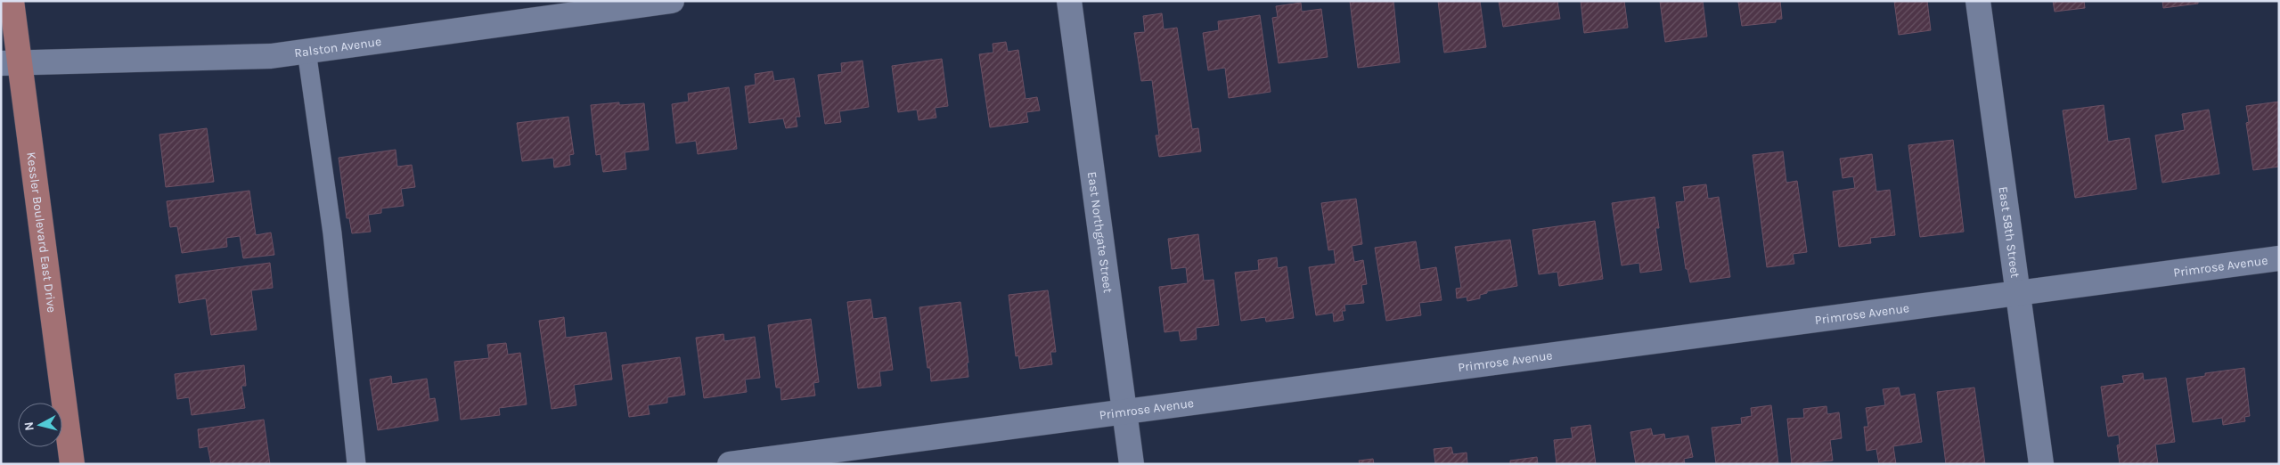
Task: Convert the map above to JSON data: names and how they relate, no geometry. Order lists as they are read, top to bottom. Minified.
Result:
{"streets":{"main road":["Kessler Boulevard East Drive"],"street":["Ralston Avenue","East Northgate Street","East 58th Street","Primrose Avenue"]},"crossings":[["Ralston Avenue","Kessler Boulevard East Drive"],["East Northgate Street","Primrose Avenue"],["East 58th Street","Primrose Avenue"]],"north":"left"}
